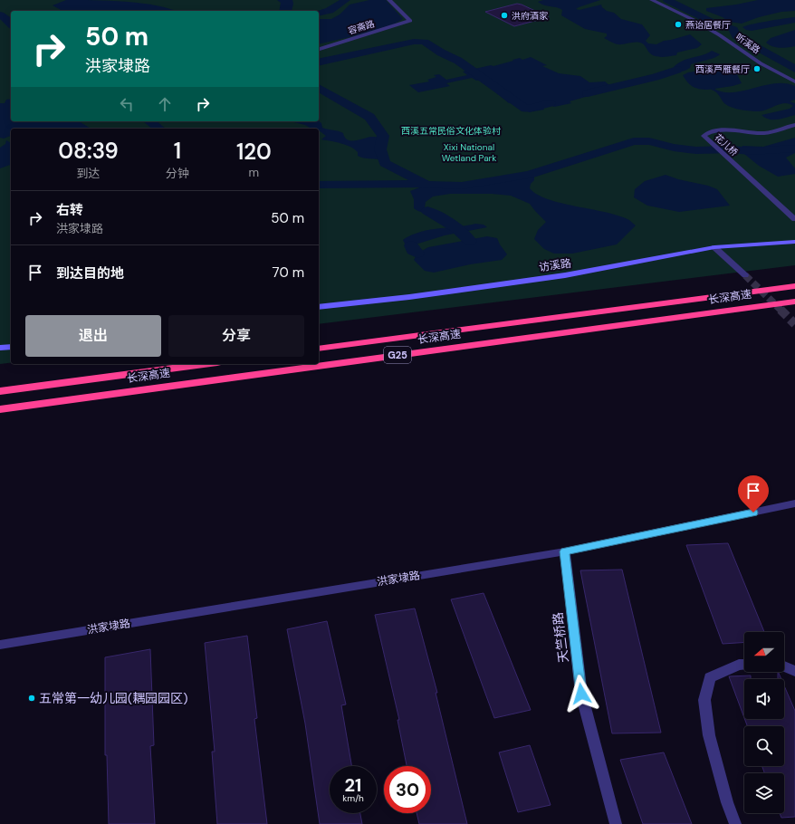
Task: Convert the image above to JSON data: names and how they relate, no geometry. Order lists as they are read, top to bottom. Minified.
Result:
{"streets":{"highway":["长深高速","G25"],"street":["容斋路","听溪路","花儿桥","访溪路","洪家埭路","天竺桥路"]},"crossings":[["洪家埭路","天竺桥路"]],"parks":["西溪五常民俗文化体验村","Xixi National Wetland Park"],"places":["洪府酒家","燕诒居餐厅","西溪芦雁餐厅","五常第一幼儿园(耦园园区)"],"north":"left","page":{"turn":["50 m","洪家埭路"],"eta":["08:39","到达","1","分钟","120","m"],"list":[{"name":"右转","note":"洪家埭路","value":"50 m"},{"name":"到达目的地","value":"70 m"}],"buttons":["退出","分享"],"speed":"21 km/h","limit":"30"}}
